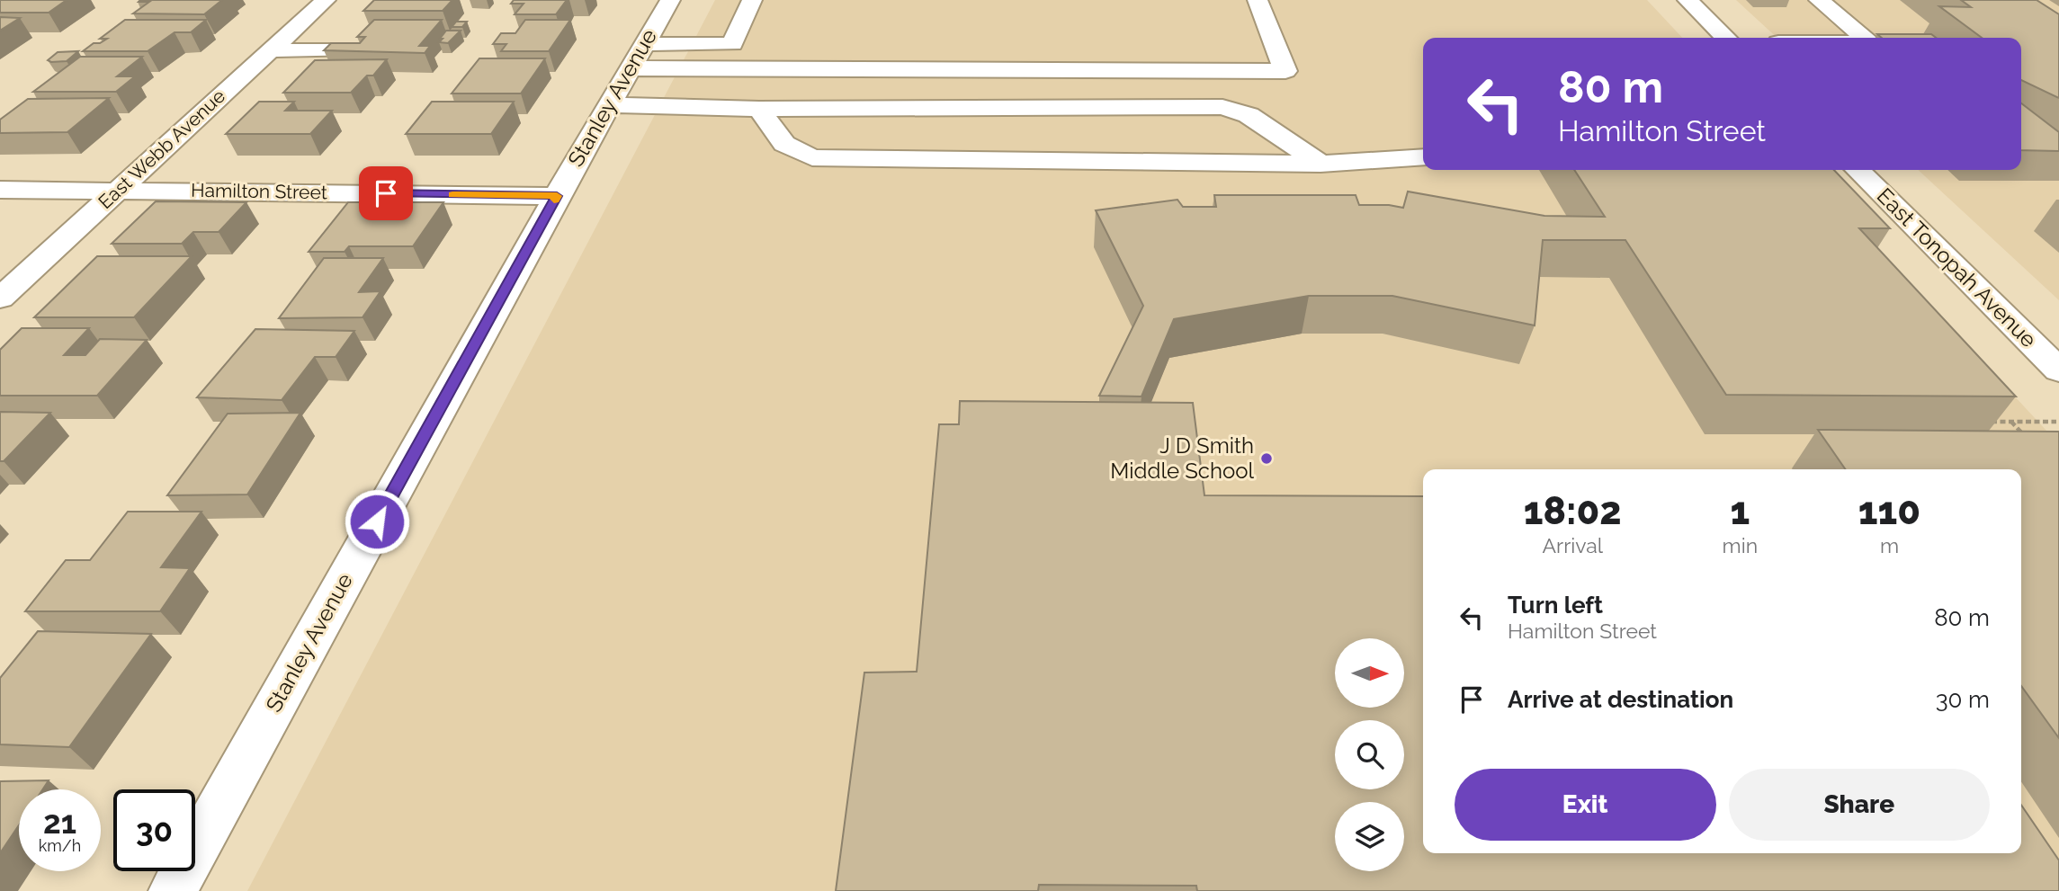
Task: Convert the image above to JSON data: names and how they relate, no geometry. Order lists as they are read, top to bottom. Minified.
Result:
{"streets":{"street":["Stanley Avenue","East Webb Avenue","Hamilton Street","East Tonopah Avenue"]},"crossings":[["Stanley Avenue","Hamilton Street"],["East Webb Avenue","Hamilton Street"]],"places":["J D Smith Middle School"],"north":"right","page":{"turn":["80 m","Hamilton Street"],"eta":["18:02","Arrival","1","min","110","m"],"list":[{"name":"Turn left","note":"Hamilton Street","value":"80 m"},{"name":"Arrive at destination","value":"30 m"}],"buttons":["Exit","Share"],"speed":"21 km/h","limit":"30"}}
